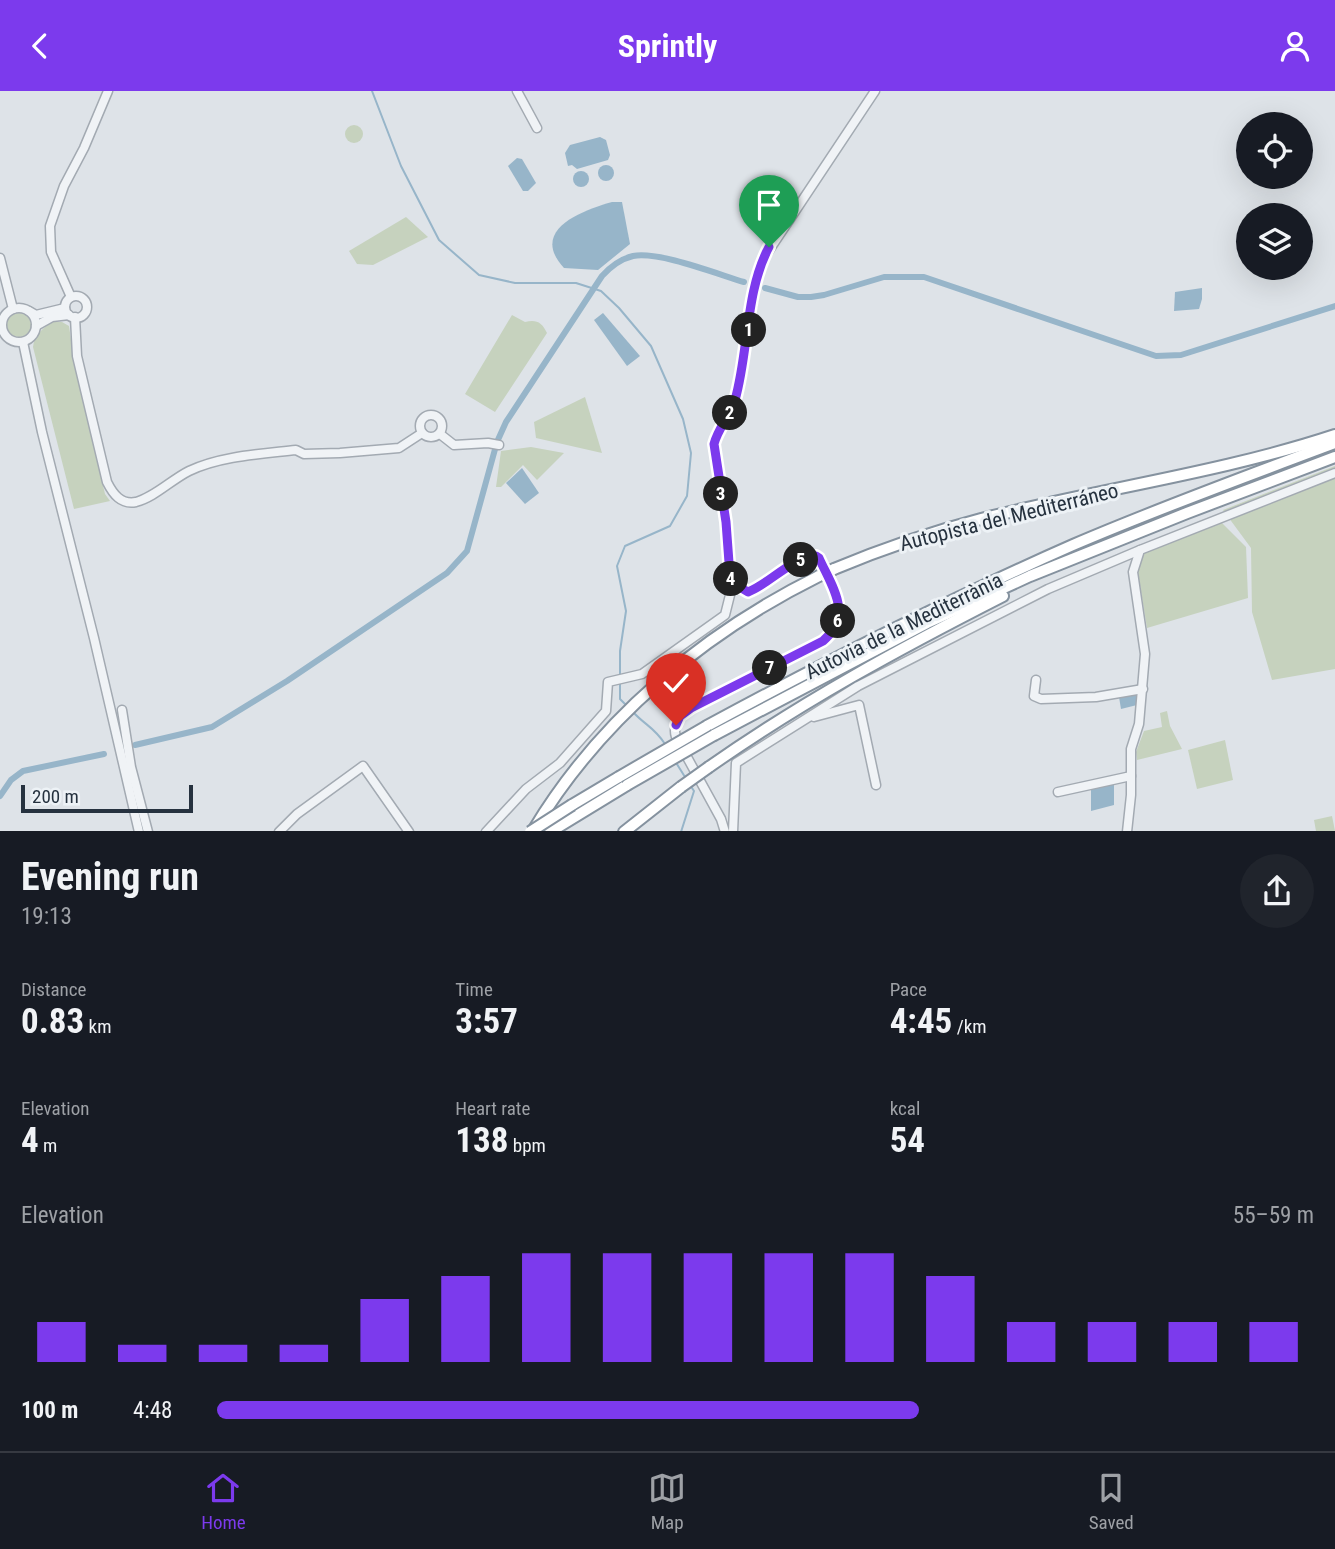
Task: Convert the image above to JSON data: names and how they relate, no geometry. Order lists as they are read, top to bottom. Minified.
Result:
{"streets":{"highway":["Autopista del Mediterráneo","Autovia de la Mediterrània"]},"crossings":[["Autopista del Mediterráneo","Autovia de la Mediterrània"]],"scale_bar":"200 m","page":{"header":"Sprintly","pins":["1","2","3","5","4","6","7"],"scale":"200 m","heading":["Evening run","19:13"],"stats":[["Distance","0.83 km"],["Time","3:57"],["Pace","4:45 /km"],["Elevation","4 m"],["Heart rate","138 bpm"],["kcal","54"]],"chart":["Elevation","55–59 m"],"list":[{"name":"100 m","note":"4:48"}],"tabs":["Home","Map","Saved"]}}
